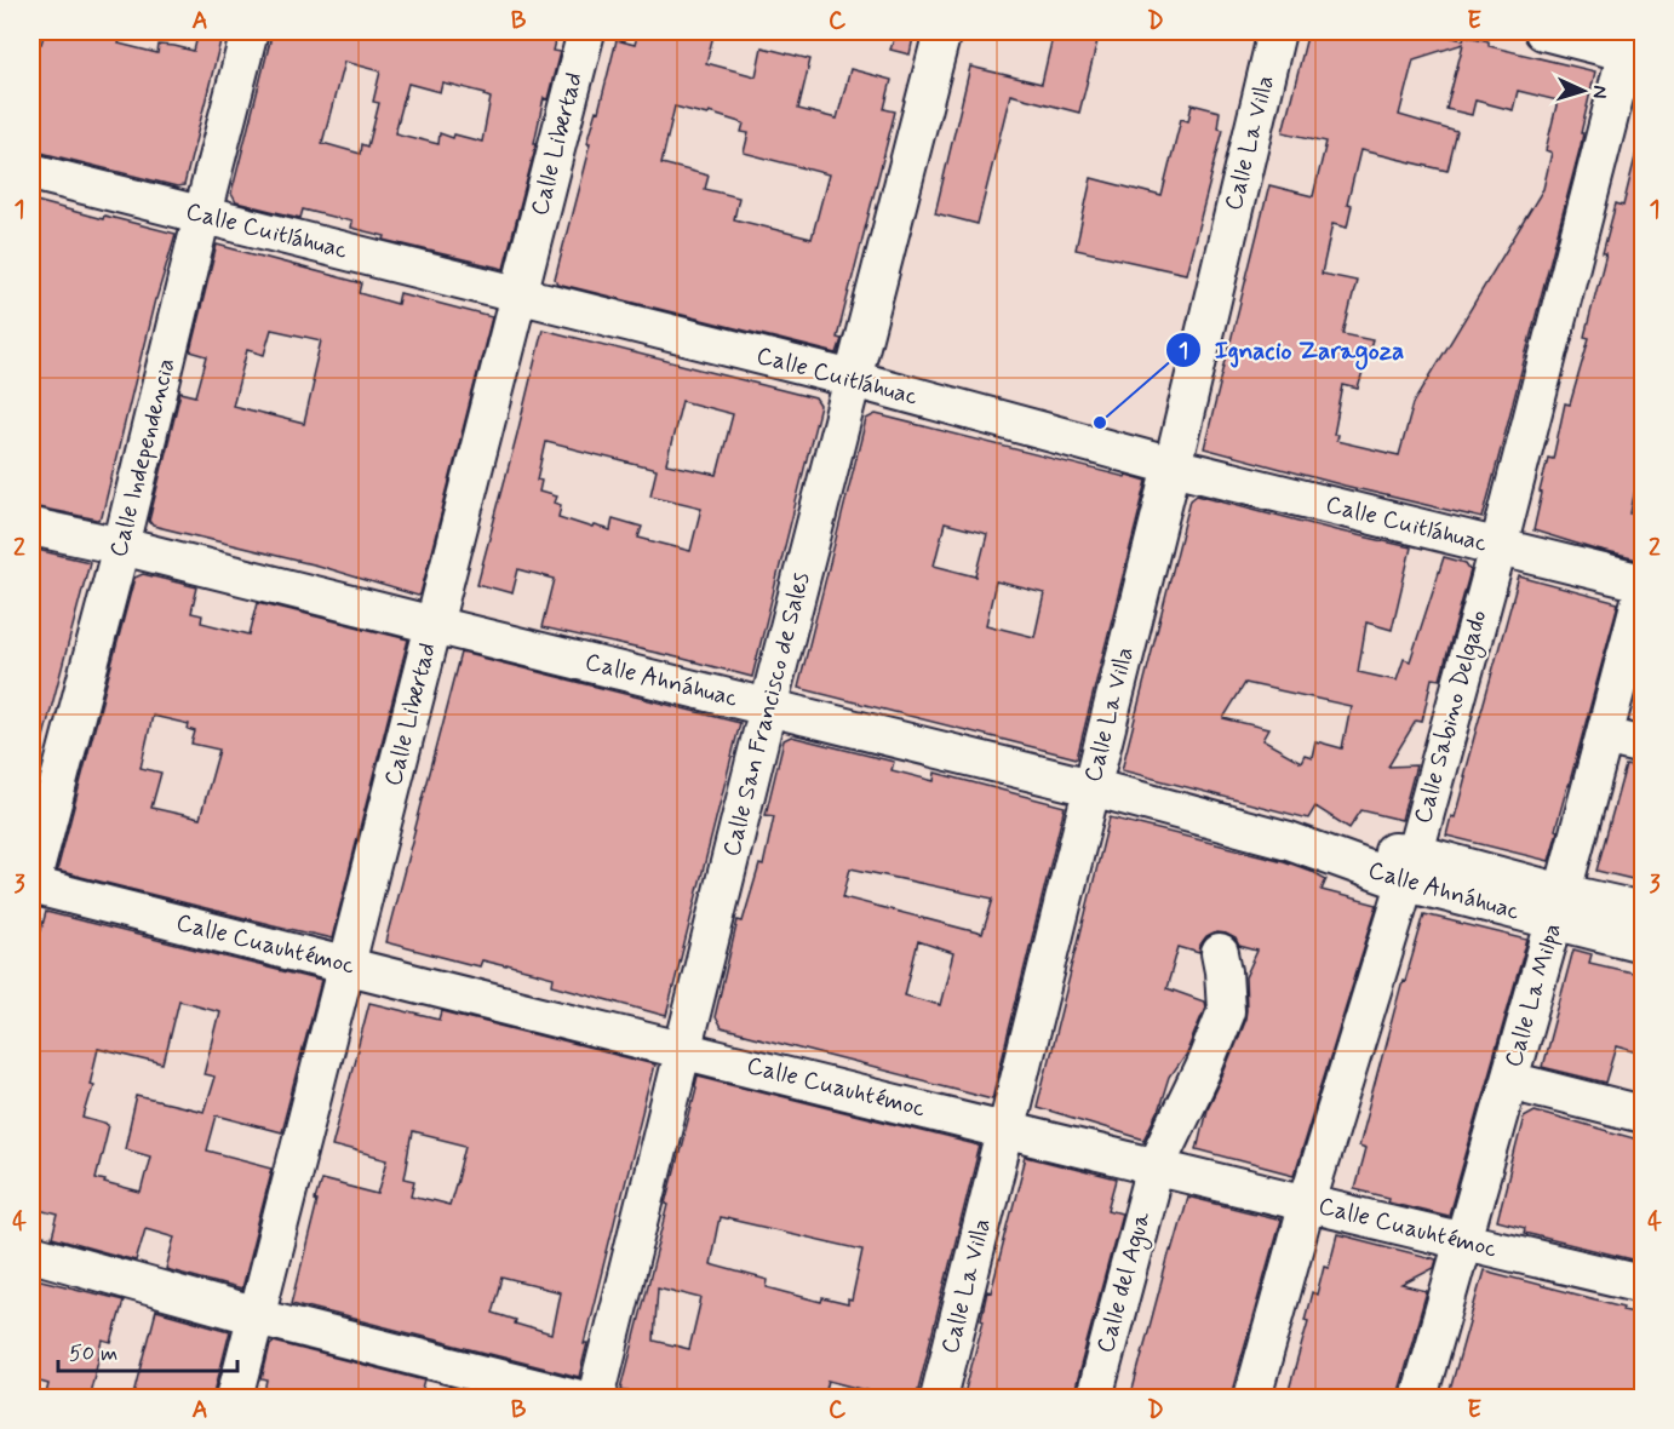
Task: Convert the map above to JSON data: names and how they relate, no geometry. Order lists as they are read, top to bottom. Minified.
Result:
{"streets":{"street":["Calle La Villa","Calle Libertad","Calle Cuitláhuac","Calle Independencia","Calle Ahnáhuac","Calle San Francisco de Sales","Calle Sabino Delgado","Calle Cuauhtémoc","Calle La Milpa","Calle del Agua"]},"crossings":[["Calle La Villa","Calle Cuitláhuac"],["Calle La Villa","Calle Ahnáhuac"],["Calle La Villa","Calle Cuauhtémoc"],["Calle Libertad","Calle Cuitláhuac"],["Calle Libertad","Calle Ahnáhuac"],["Calle Libertad","Calle Cuauhtémoc"],["Calle Cuitláhuac","Calle Independencia"],["Calle Cuitláhuac","Calle San Francisco de Sales"],["Calle Cuitláhuac","Calle Sabino Delgado"],["Calle Independencia","Calle Ahnáhuac"],["Calle Independencia","Calle Cuauhtémoc"],["Calle Ahnáhuac","Calle San Francisco de Sales"],["Calle Ahnáhuac","Calle Sabino Delgado"],["Calle Ahnáhuac","Calle La Milpa"],["Calle San Francisco de Sales","Calle Cuauhtémoc"],["Calle Sabino Delgado","Calle Cuauhtémoc"],["Calle Cuauhtémoc","Calle La Milpa"],["Calle Cuauhtémoc","Calle del Agua"]],"places":["Ignacio Zaragoza"],"scale_bar":"50 m","north":"right","grid":{"columns":["A","B","C","D","E"],"rows":["1","2","3","4"]}}
